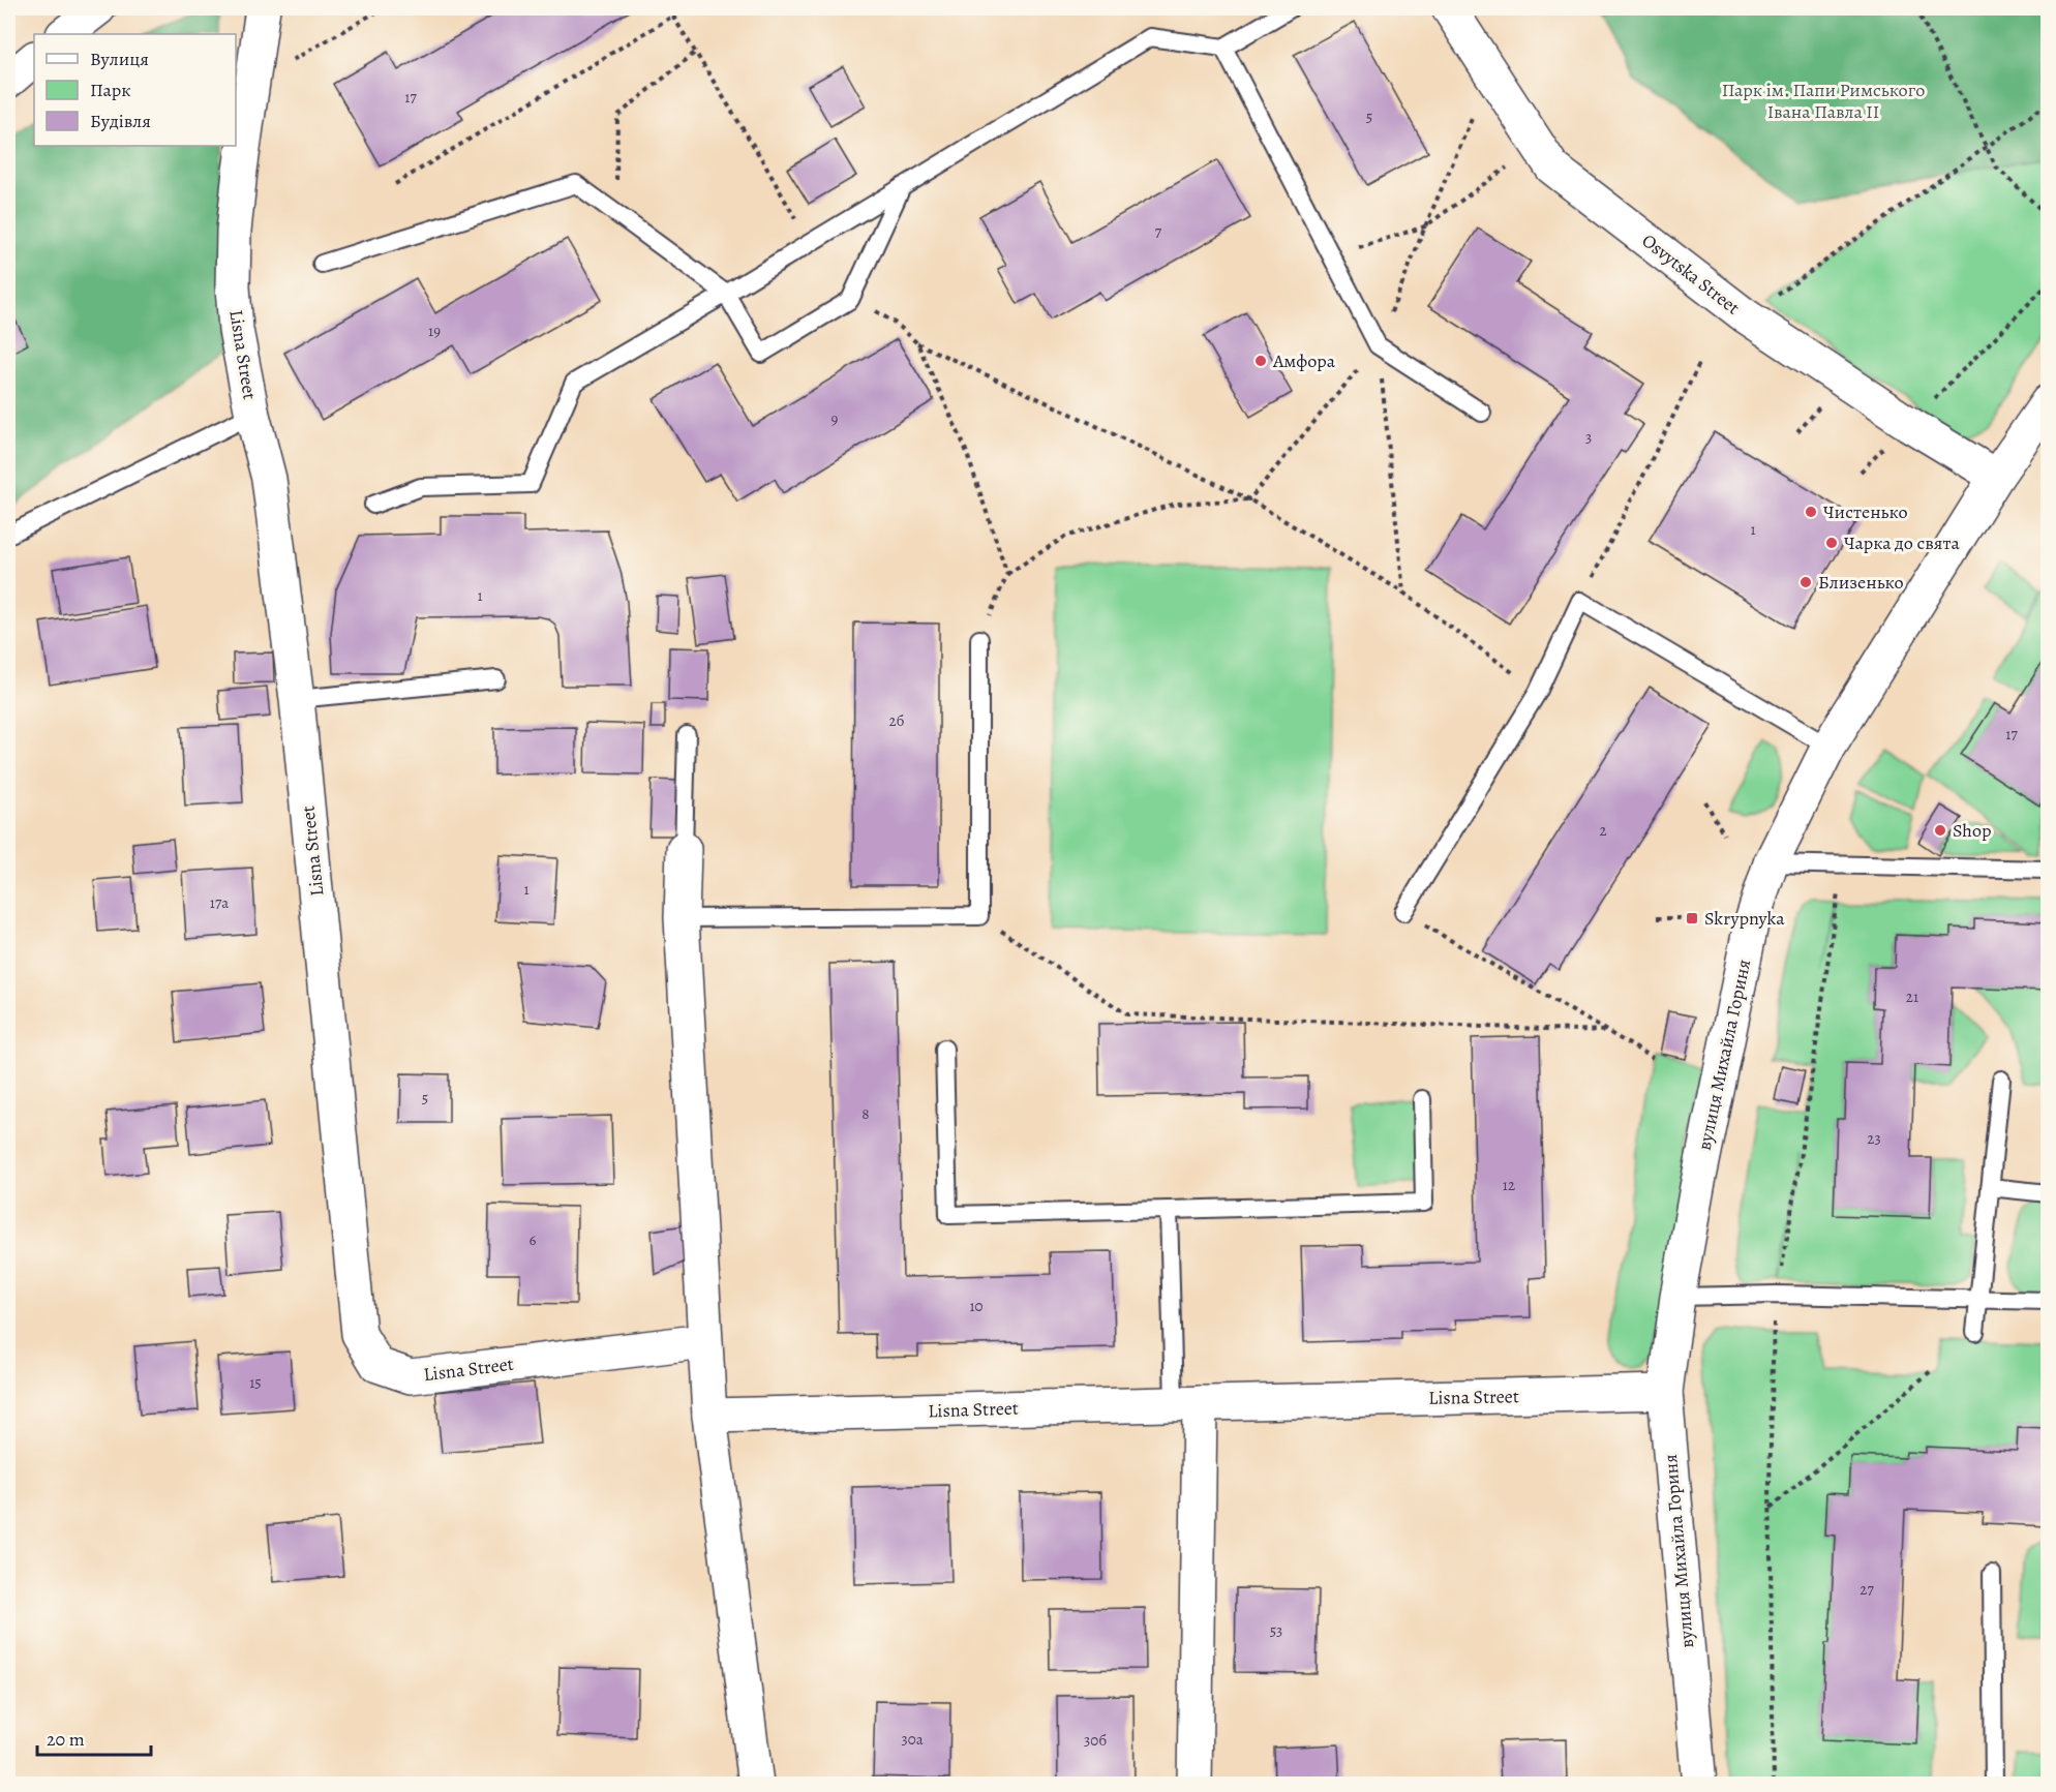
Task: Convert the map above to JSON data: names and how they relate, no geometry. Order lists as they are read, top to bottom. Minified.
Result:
{"streets":{"street":["Osvytska Street","Lisna Street","вулиця Михайла Гориня"]},"crossings":[["Osvytska Street","вулиця Михайла Гориня"],["Lisna Street","вулиця Михайла Гориня"]],"parks":["Парк ім. Папи Римського Івана Павла ІІ"],"places":{"other":["Амфора","Чистенько","Чарка до свята","Близенько","Shop"],"transit":["Skrypnyka"]},"house_numbers":["17","5","7","19","9","3","1","1","2б","17","2","1","17а","21","5","8","23","12","6","10","15","27","53","30а","30б"],"legend":["Вулиця","Парк","Будівля"],"scale_bar":"20 m"}
